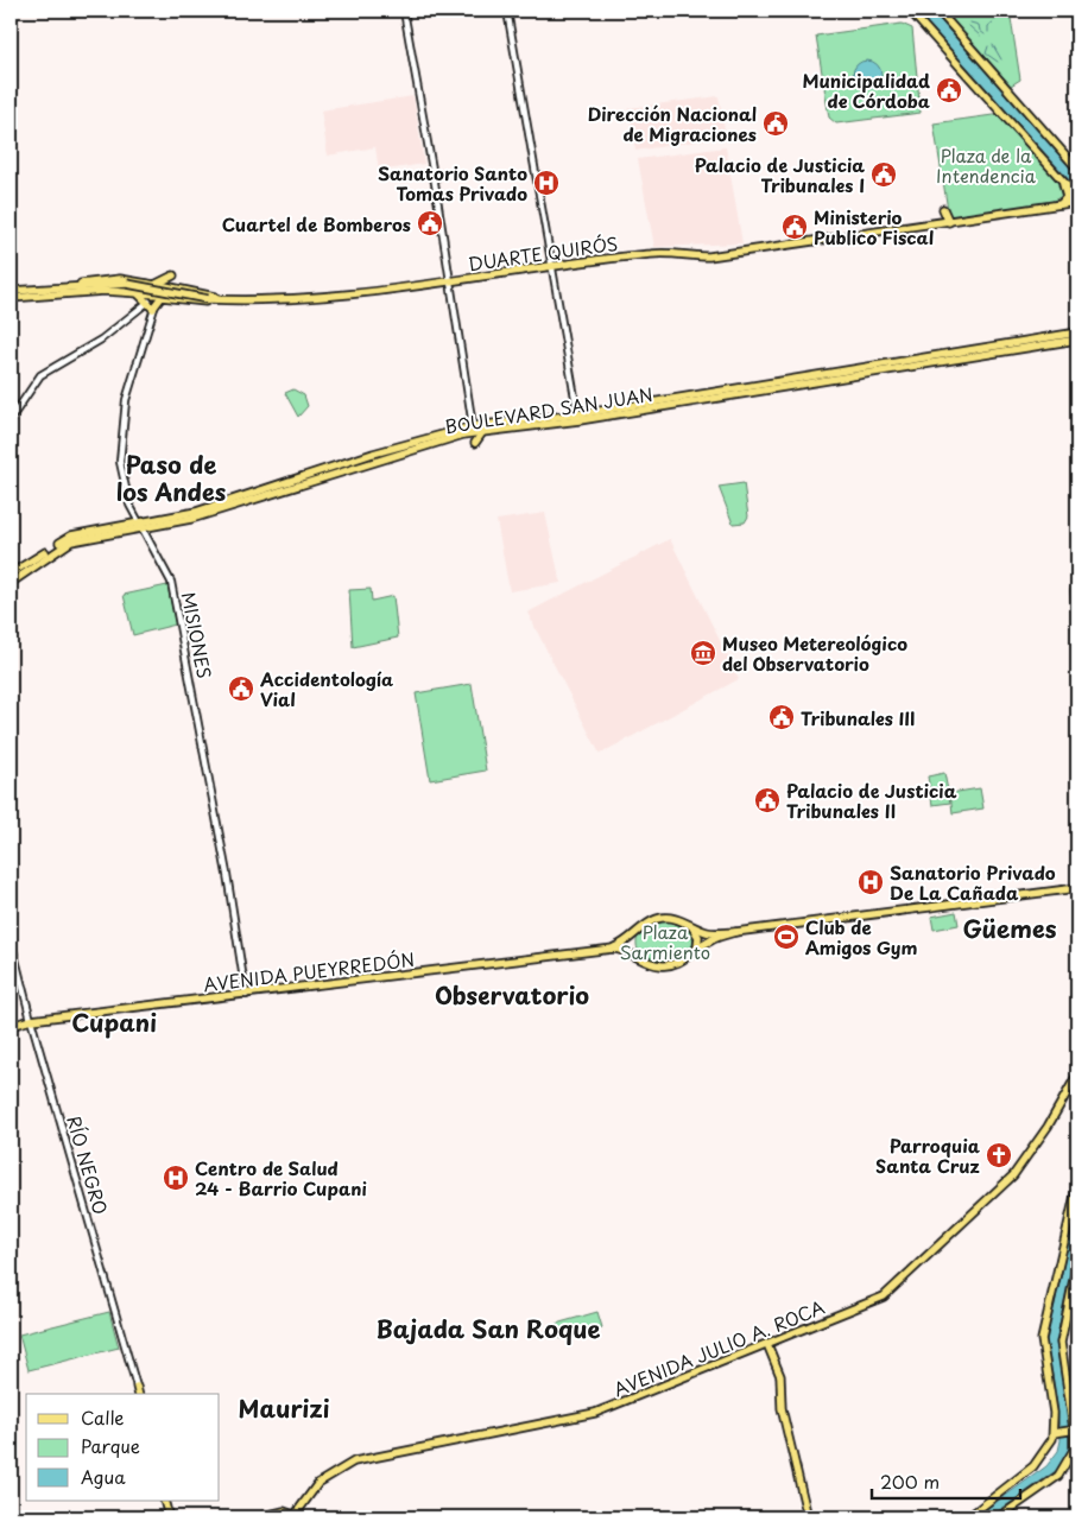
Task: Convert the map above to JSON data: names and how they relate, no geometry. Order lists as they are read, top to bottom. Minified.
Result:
{"streets":{"main road":["DUARTE QUIRÓS","BOULEVARD SAN JUAN","AVENIDA PUEYRREDÓN","RÍO NEGRO","AVENIDA JULIO A. ROCA"],"street":["MISIONES"]},"crossings":[["BOULEVARD SAN JUAN","MISIONES"],["MISIONES","AVENIDA PUEYRREDÓN"],["AVENIDA PUEYRREDÓN","RÍO NEGRO"]],"districts":["Paso de los Andes","Güemes","Observatorio","Cupani","Bajada San Roque","Maurizi"],"parks":["Plaza de la Intendencia","Plaza Sarmiento"],"places":{"public building":["Municipalidad de Córdoba","Dirección Nacional de Migraciones","Palacio de Justicia Tribunales I","Cuartel de Bomberos","Ministerio Publico Fiscal","Accidentología Vial","Tribunales III","Palacio de Justicia Tribunales II"],"hospital":["Sanatorio Santo Tomas Privado","Sanatorio Privado De La Cañada","Centro de Salud 24 - Barrio Cupani"],"museum":["Museo Metereológico del Observatorio"],"sports":["Club de Amigos Gym"],"church":["Parroquia Santa Cruz"]},"legend":["Calle","Parque","Agua"],"scale_bar":"200 m"}
